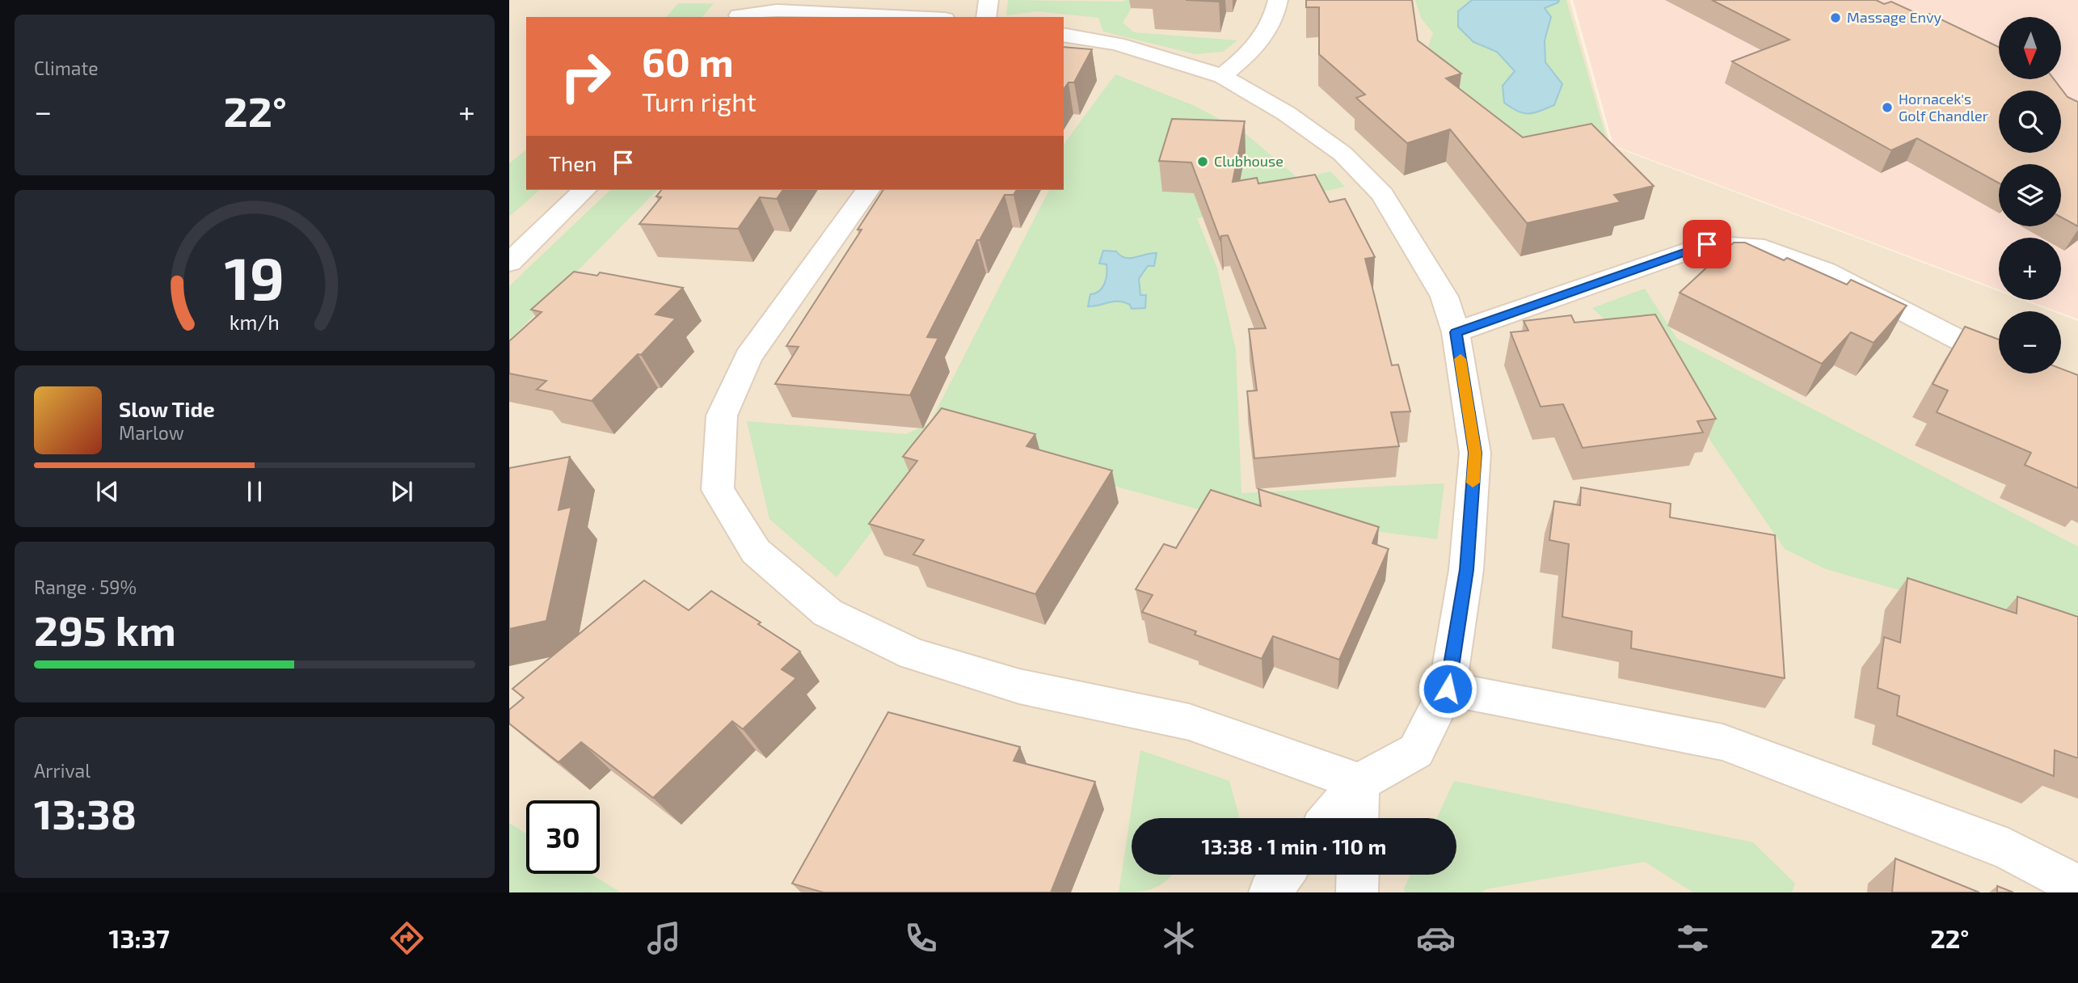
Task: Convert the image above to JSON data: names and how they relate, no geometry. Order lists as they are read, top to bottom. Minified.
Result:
{"places":["Massage Envy","Hornacek's Golf Chandler","Clubhouse"],"north":"bottom","page":{"tile":["Climate",["Range · 59%","295 km"],["Arrival","13:38"]],"map_buttons":["+","−"],"turn":["60 m","Turn right"],"heat":["−","22°","+"],"then":"Then","song":["Slow Tide","Marlow"],"limit":"30","trip":"13:38 · 1 min · 110 m","tabs":["13:37","22°"],"gauge":["19","km/h"]}}
